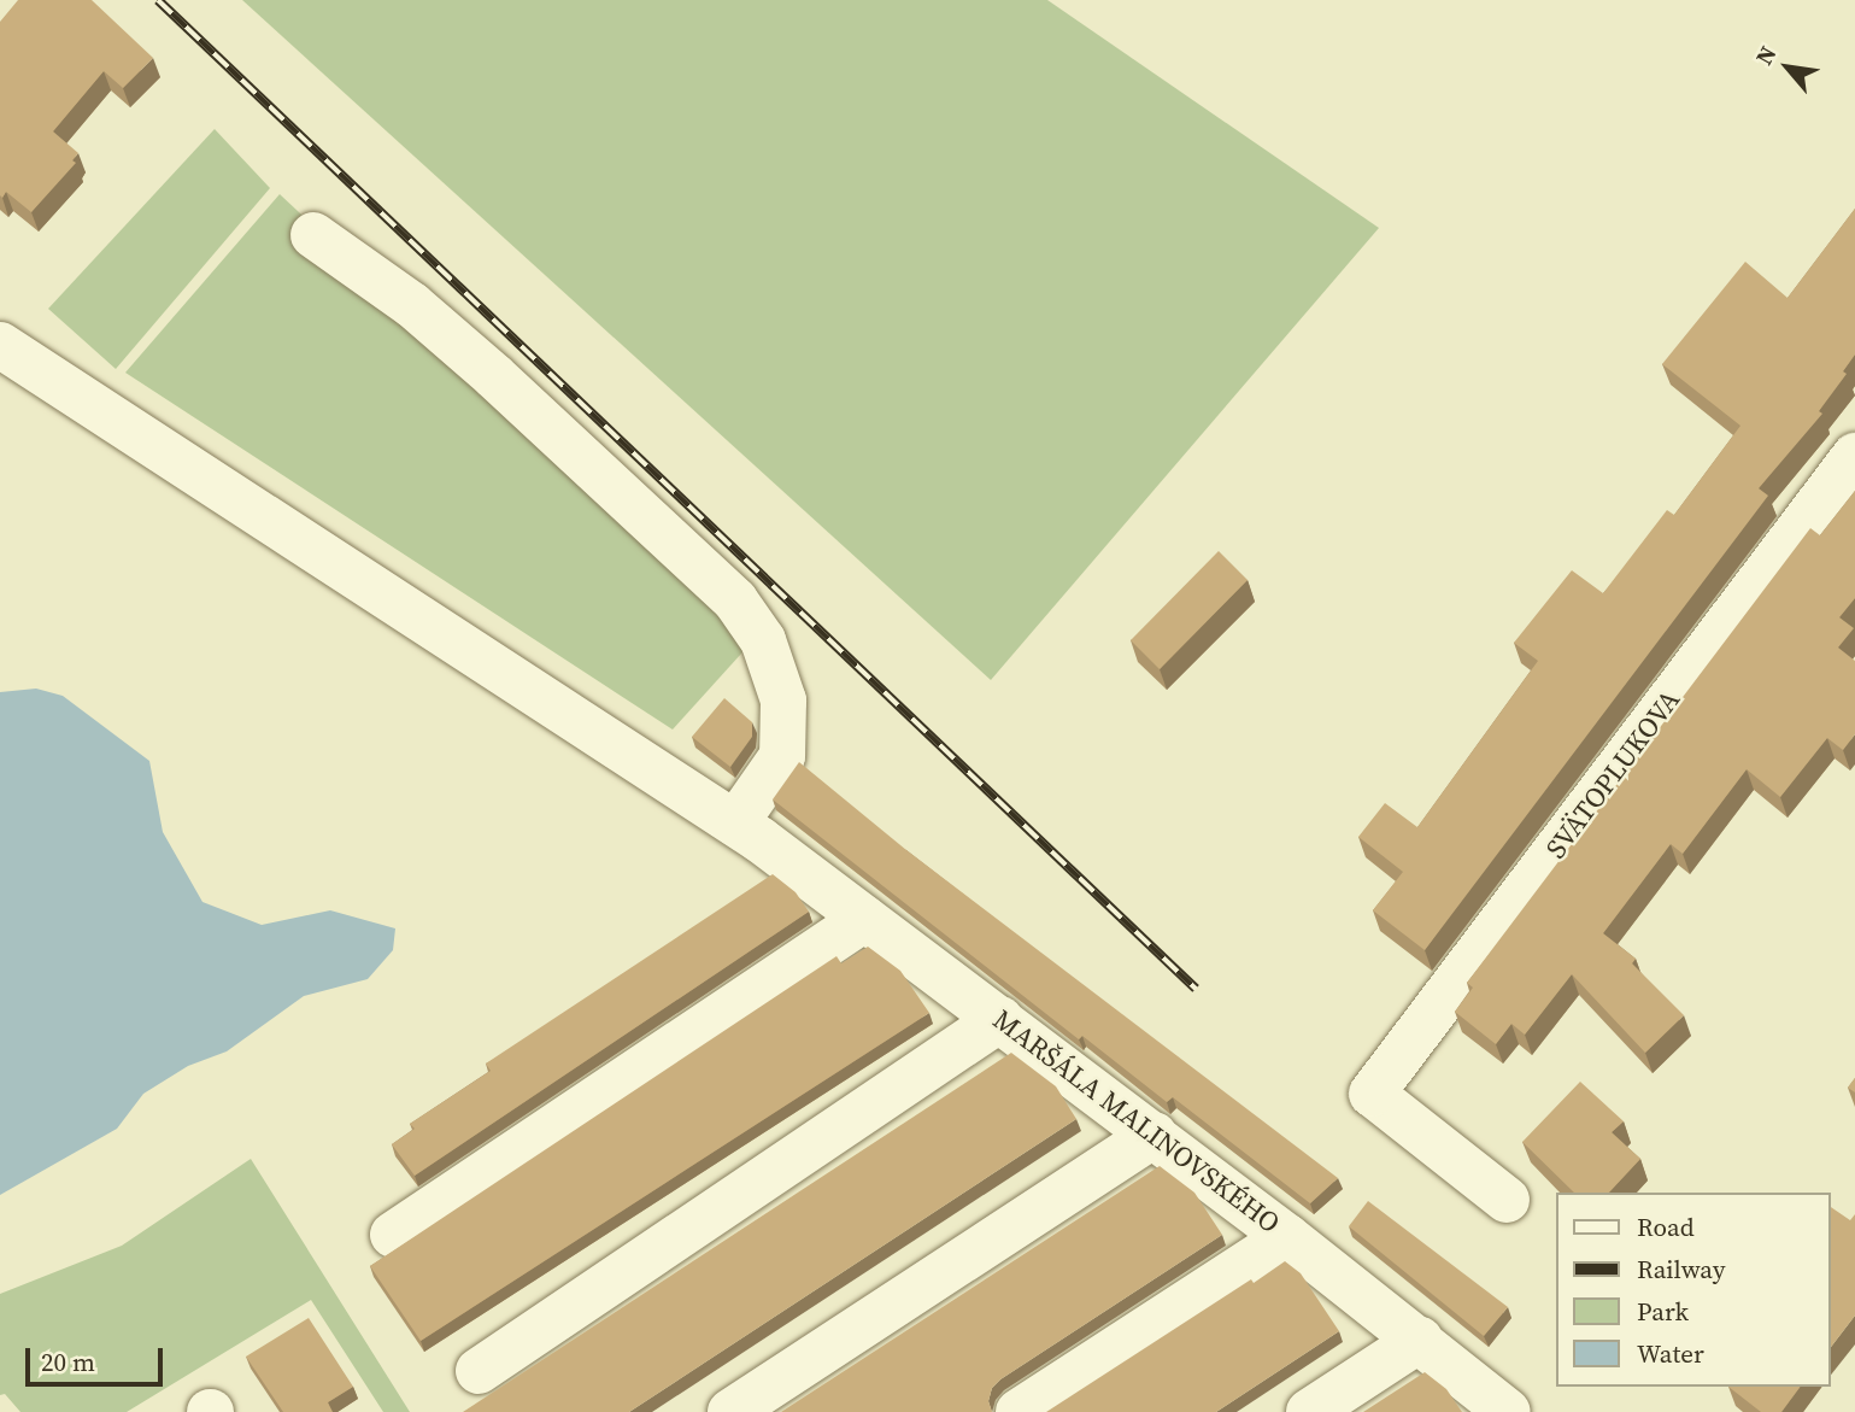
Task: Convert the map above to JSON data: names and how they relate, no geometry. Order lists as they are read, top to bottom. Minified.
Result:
{"streets":{"street":["SVÄTOPLUKOVA","MARŠÁLA MALINOVSKÉHO"]},"legend":["Road","Railway","Park","Water"],"scale_bar":"20 m","north":"top left"}
